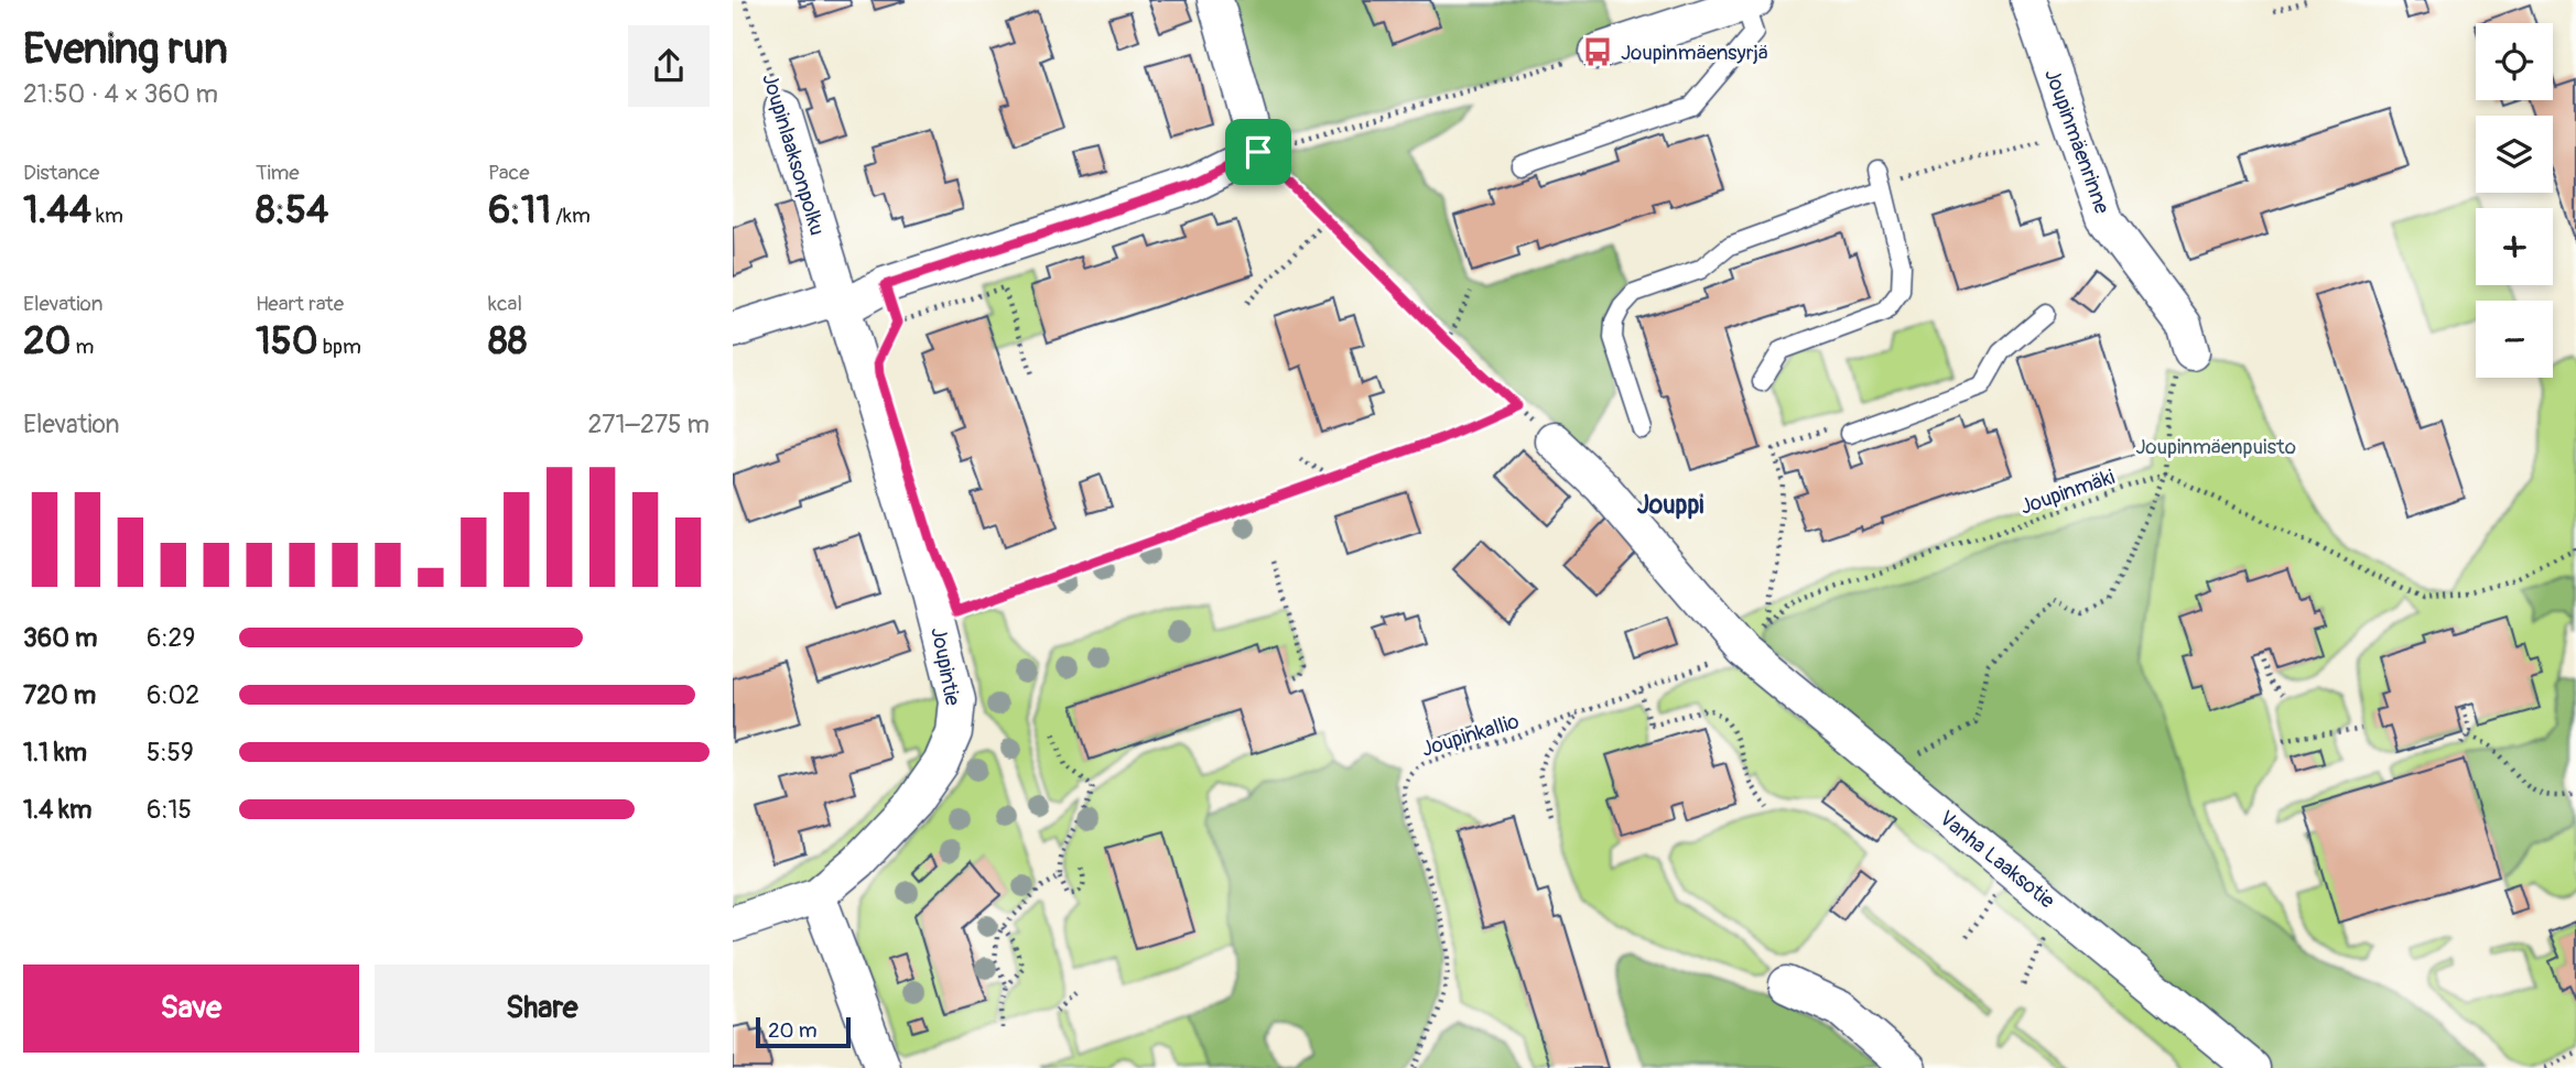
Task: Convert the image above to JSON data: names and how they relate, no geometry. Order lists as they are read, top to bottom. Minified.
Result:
{"streets":{"street":["Joupinmäenrinne","Joupinlaaksonpolku","Joupintie","Vanha Laaksotie"],"path":["Joupinmäki","Joupinkallio"]},"crossings":[["Joupinlaaksonpolku","Joupintie"],["Joupinmäki","Joupinkallio"],["Joupinmäki","Vanha Laaksotie"],["Joupinkallio","Vanha Laaksotie"]],"districts":["Jouppi"],"parks":["Joupinmäenpuisto"],"places":{"bus stop":["Joupinmäensyrjä"]},"scale_bar":"20 m","page":{"heading":["Evening run","21:50 · 4 × 360 m"],"map_buttons":["+","−"],"stats":[["Distance","1.44 km"],["Time","8:54"],["Pace","6:11 /km"],["Elevation","20 m"],["Heart rate","150 bpm"],["kcal","88"]],"chart":["Elevation","271–275 m"],"list":[{"name":"360 m","note":"6:29"},{"name":"720 m","note":"6:02"},{"name":"1.1 km","note":"5:59"},{"name":"1.4 km","note":"6:15"}],"buttons":["Save","Share"],"scale":"20 m"}}
